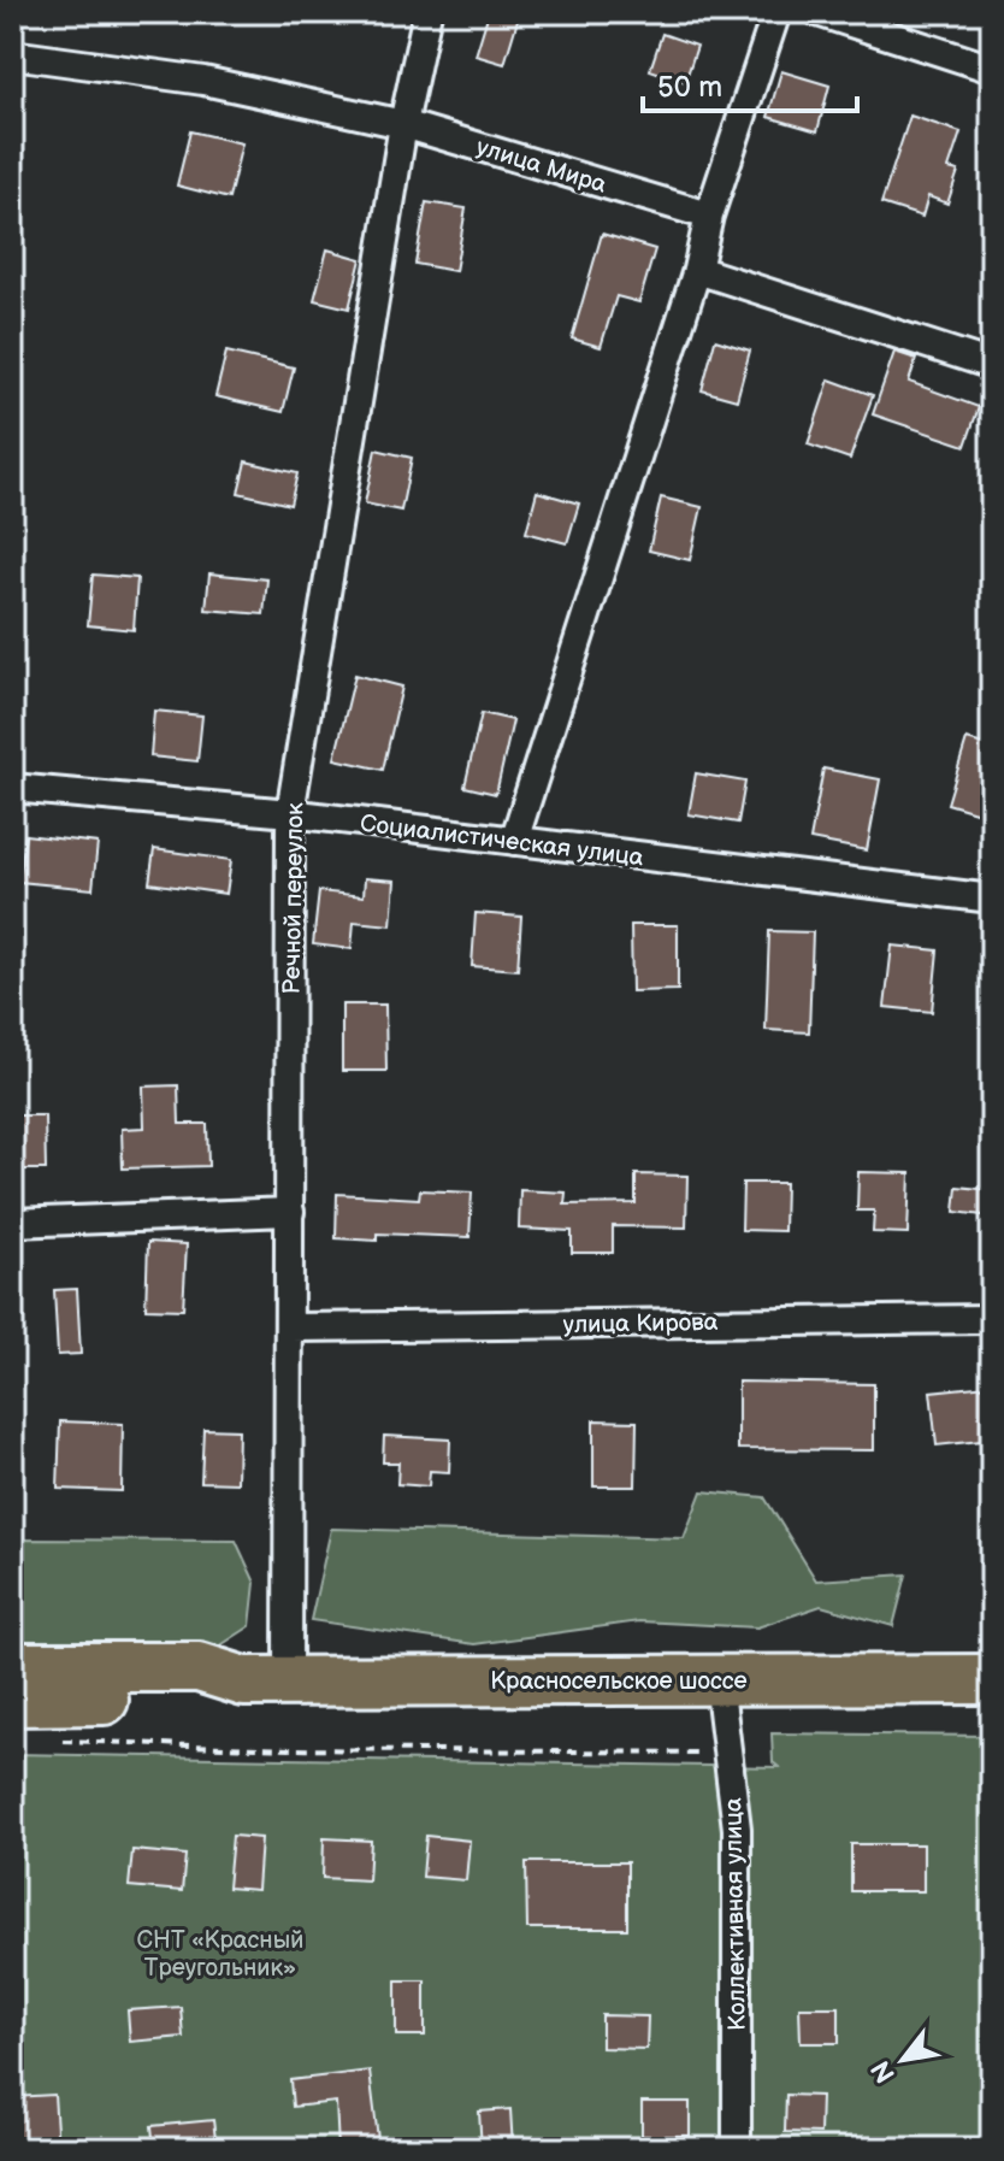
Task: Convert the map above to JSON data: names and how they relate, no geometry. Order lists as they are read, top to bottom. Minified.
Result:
{"streets":{"highway":["Красносельское шоссе"],"street":["улица Мира","Социалистическая улица","Речной переулок","улица Кирова","Коллективная улица"]},"crossings":[["улица Мира","Речной переулок"],["Социалистическая улица","Речной переулок"],["Речной переулок","улица Кирова"],["Речной переулок","Красносельское шоссе"],["Красносельское шоссе","Коллективная улица"]],"parks":["СНТ «Красный Треугольник»"],"scale_bar":"50 m","north":"bottom left"}
